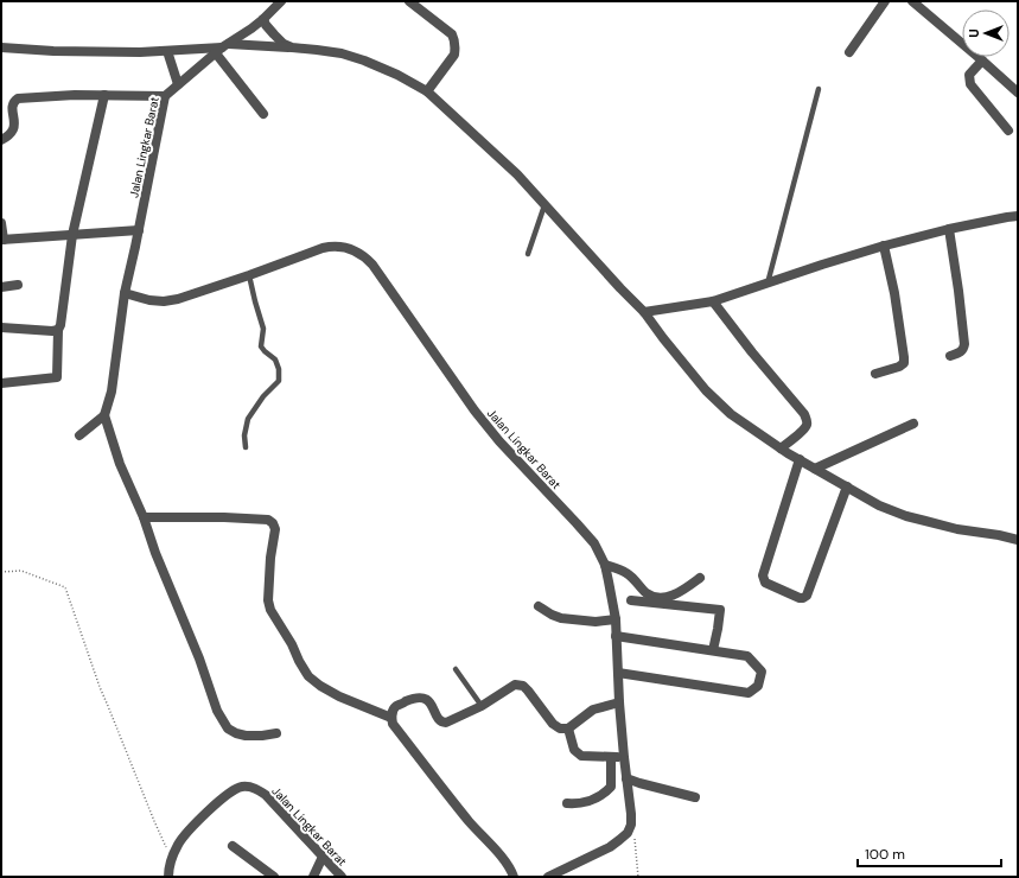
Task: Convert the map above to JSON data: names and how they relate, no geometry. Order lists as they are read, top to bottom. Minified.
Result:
{"streets":{"street":["Jalan Lingkar Barat"]},"scale_bar":"100 m","north":"left"}
